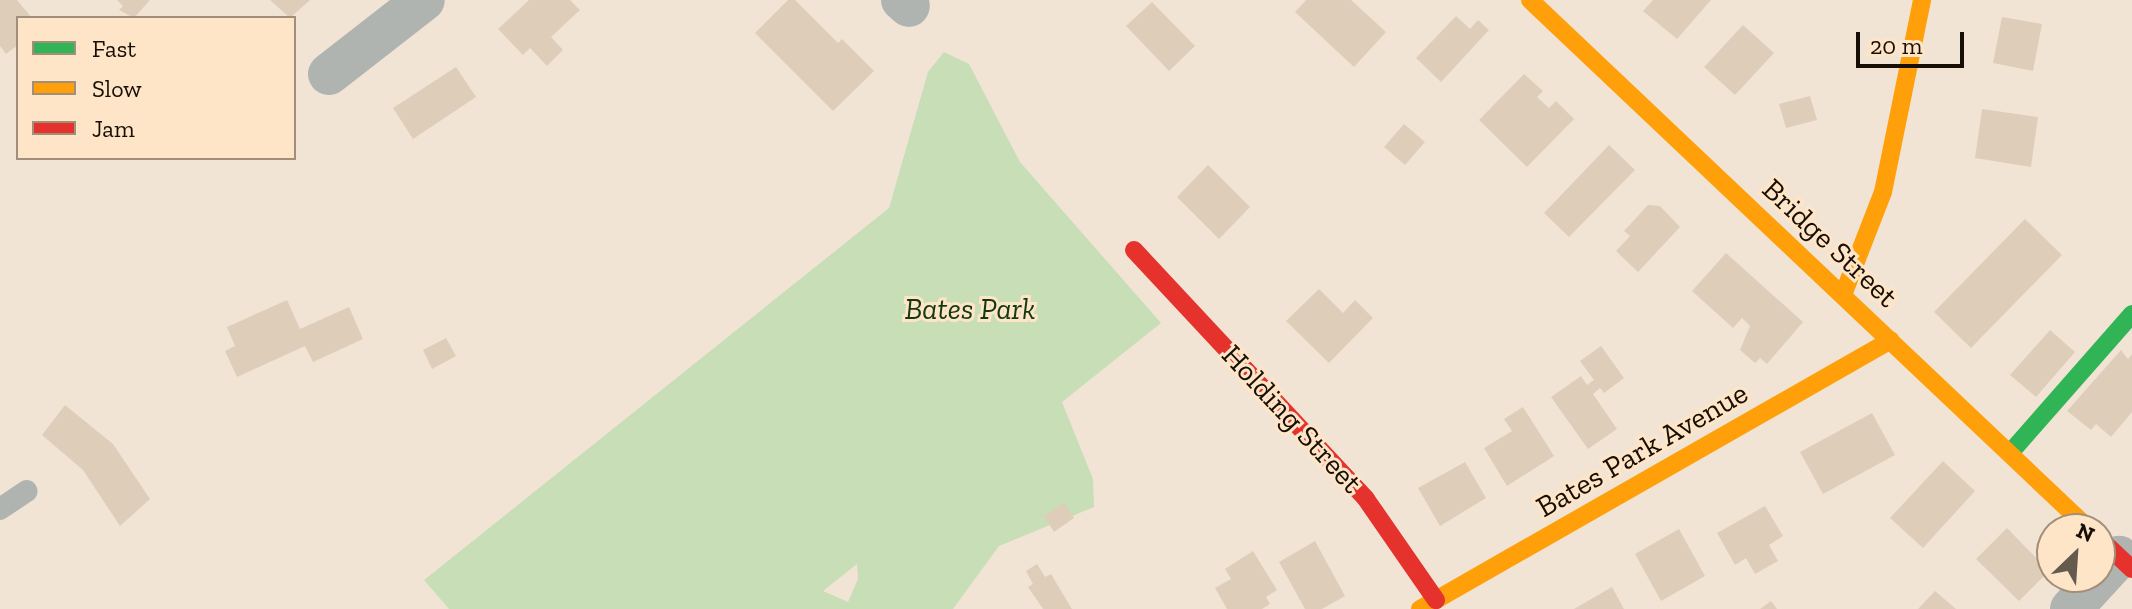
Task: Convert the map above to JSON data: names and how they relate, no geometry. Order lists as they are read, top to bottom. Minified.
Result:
{"streets":{"street":["Bridge Street","Holding Street","Bates Park Avenue"]},"crossings":[["Bridge Street","Bates Park Avenue"],["Holding Street","Bates Park Avenue"]],"parks":["Bates Park"],"legend":["Fast","Slow","Jam"],"scale_bar":"20 m","north":"top right"}
